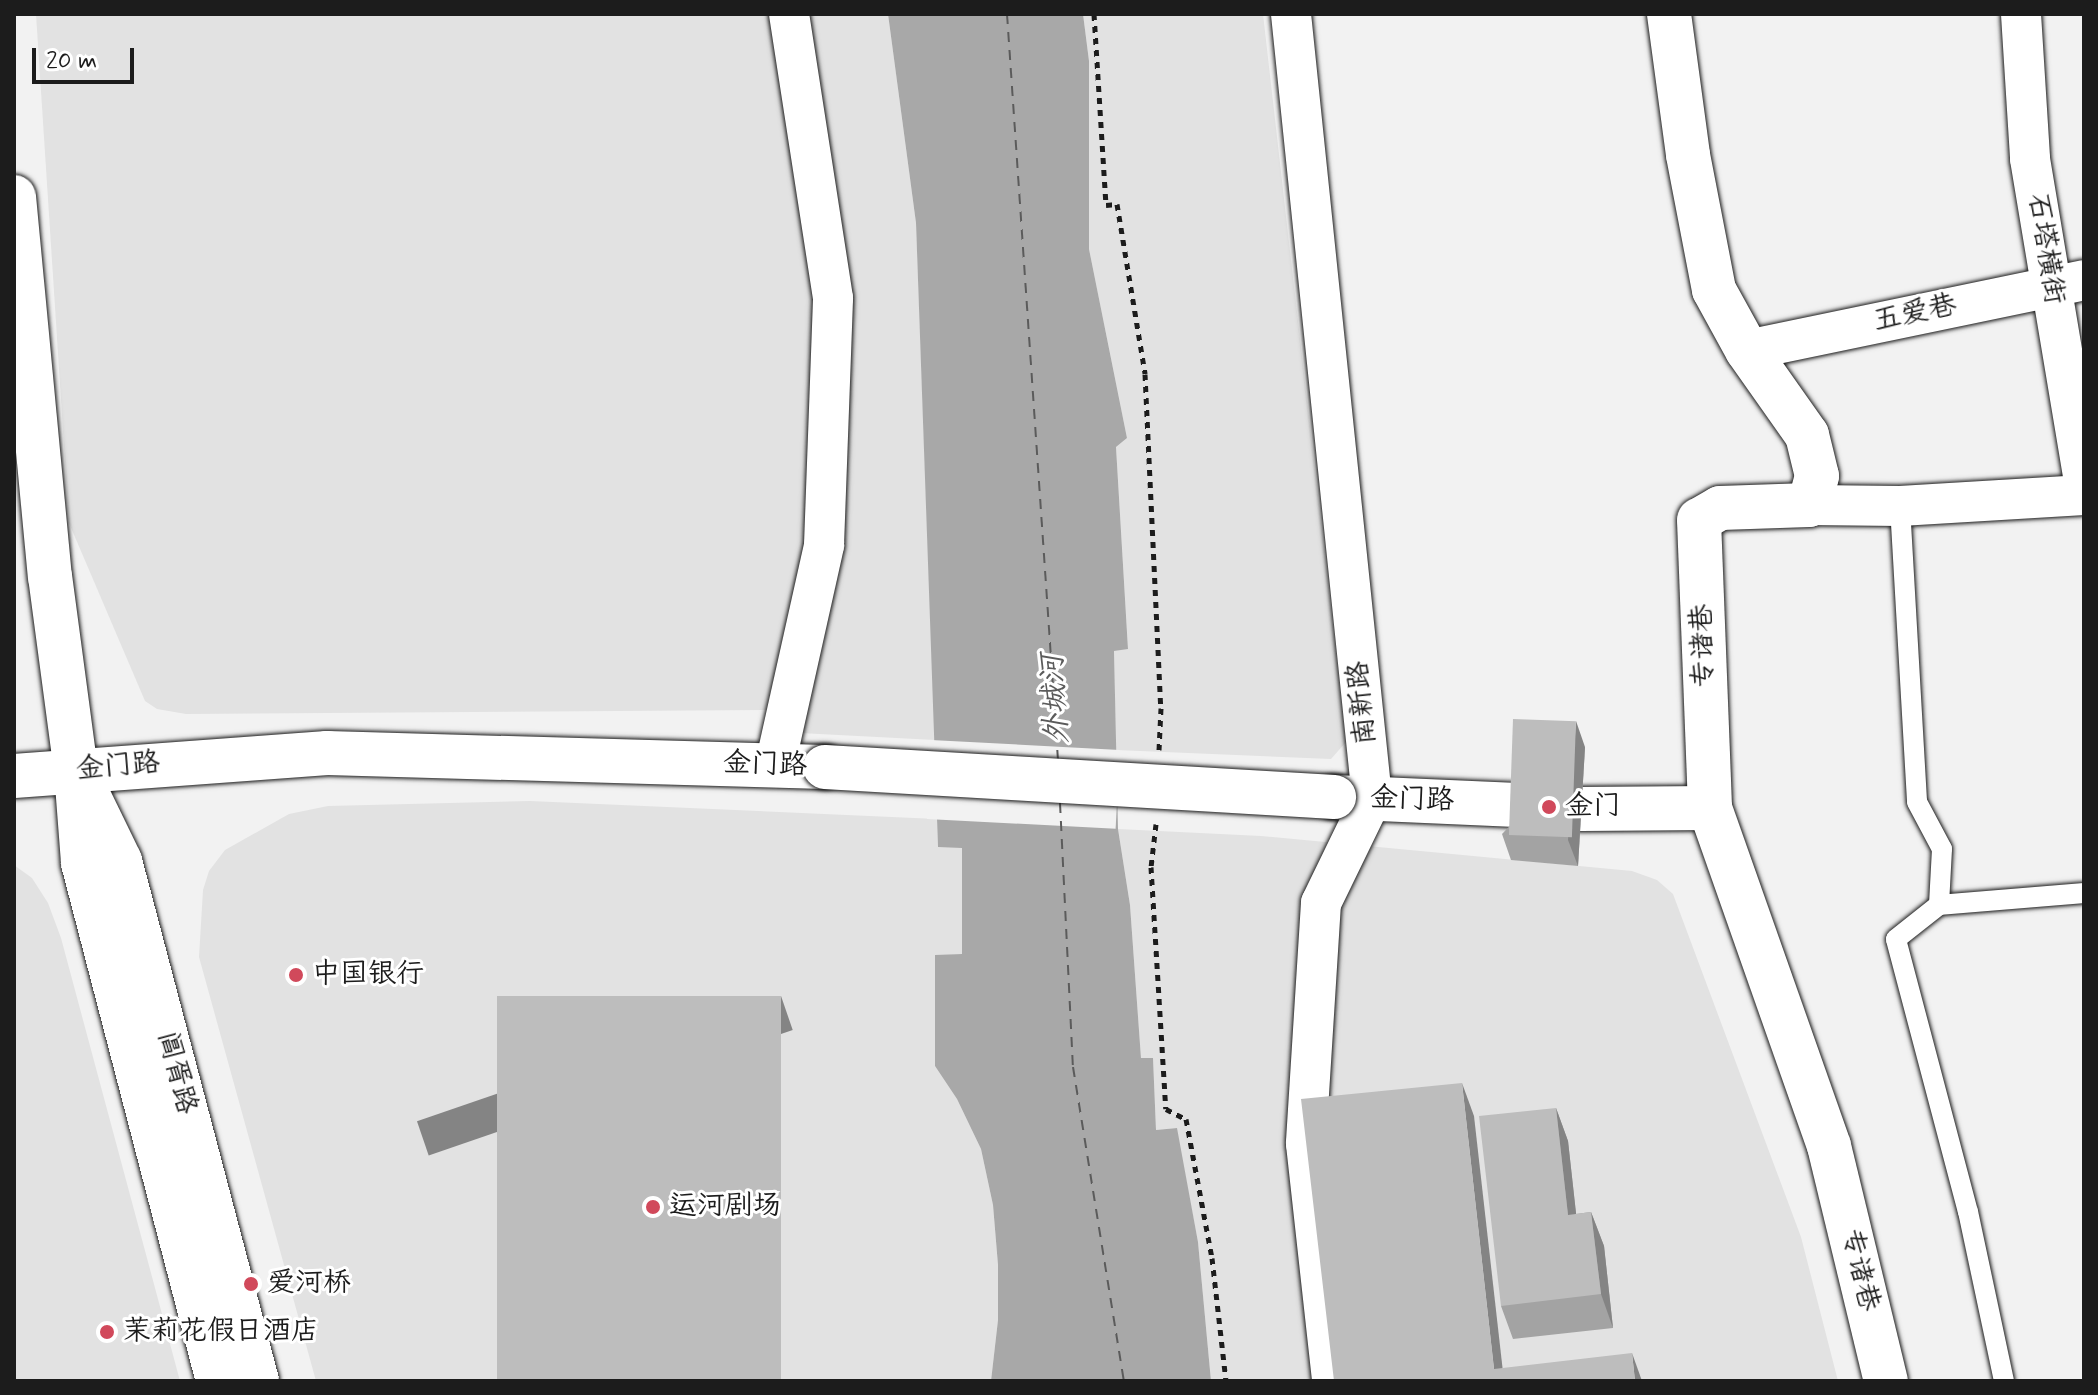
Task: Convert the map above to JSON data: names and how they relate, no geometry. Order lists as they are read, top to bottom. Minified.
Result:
{"streets":{"street":["石塔横街","五爱巷","专诸巷","南新路","金门路","阊胥路"]},"crossings":[["石塔横街","五爱巷"],["南新路","金门路"],["金门路","阊胥路"]],"water":["外城河"],"places":["金门","中国银行","运河剧场","爱河桥","茉莉花假日酒店"],"scale_bar":"20 m"}
